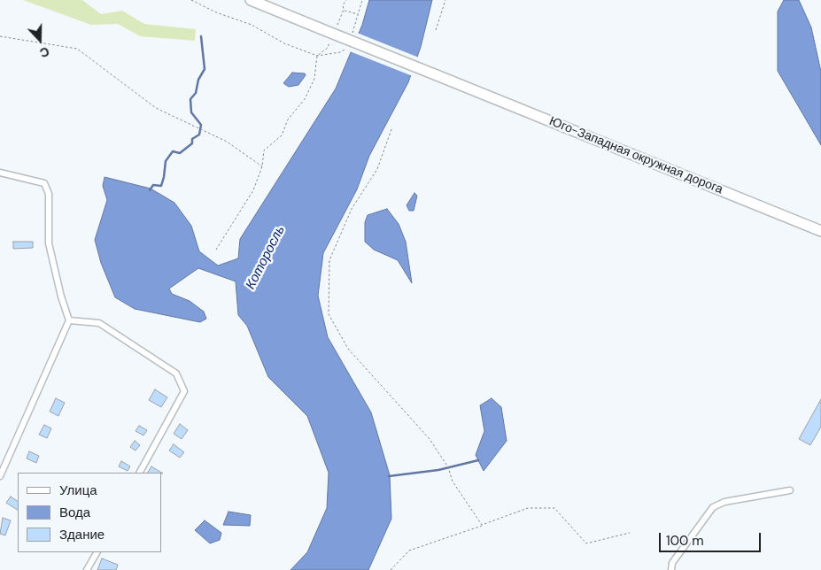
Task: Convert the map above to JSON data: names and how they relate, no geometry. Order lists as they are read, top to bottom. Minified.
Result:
{"streets":{"highway":["Юго-Западная окружная дорога"]},"water":["Которосль"],"legend":["Улица","Вода","Здание"],"scale_bar":"100 m","north":"bottom"}
